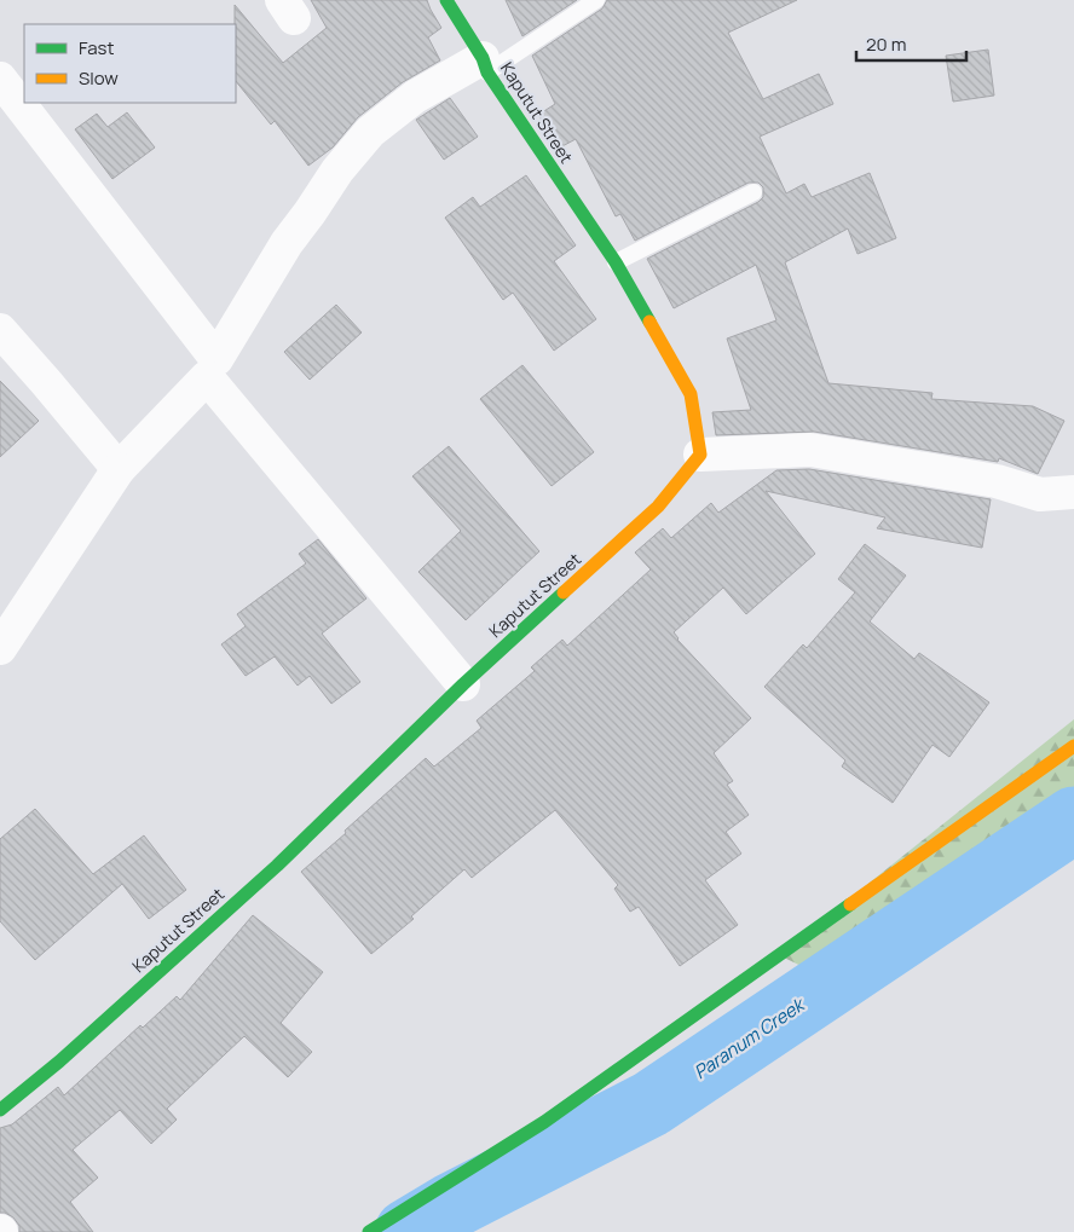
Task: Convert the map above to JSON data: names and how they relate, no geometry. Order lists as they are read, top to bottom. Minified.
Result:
{"streets":{"street":["Kaputut Street"]},"water":["Paranum Creek"],"legend":["Fast","Slow"],"scale_bar":"20 m"}
